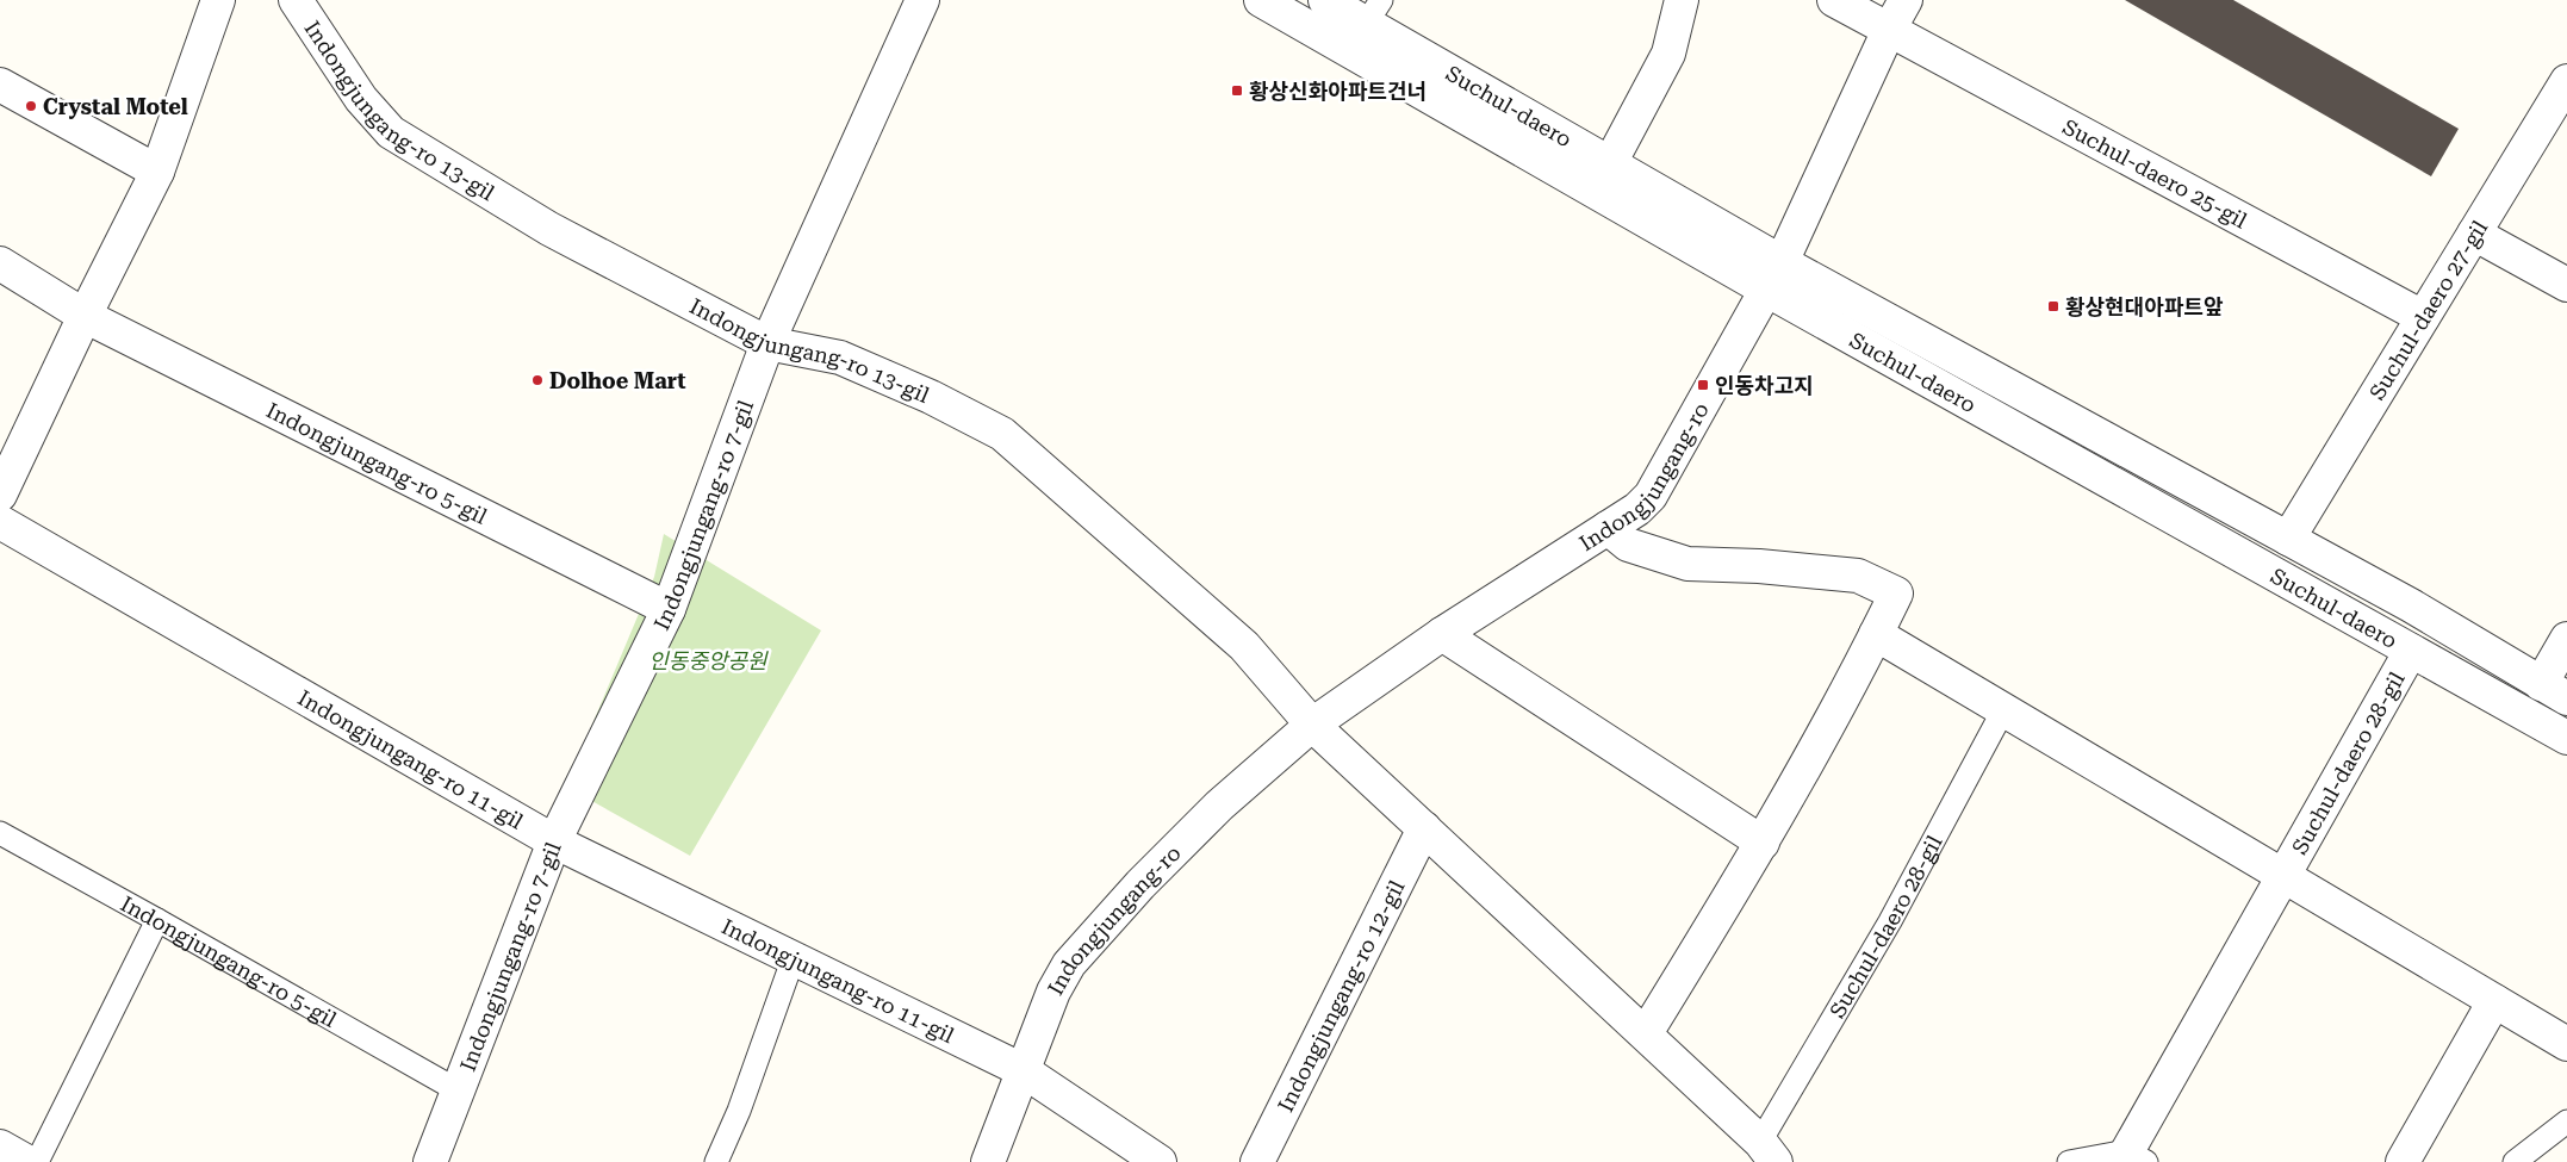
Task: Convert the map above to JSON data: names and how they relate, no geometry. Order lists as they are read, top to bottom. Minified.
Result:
{"streets":{"street":["Indongjungang-ro 13-gil","Suchul-daero","Suchul-daero 25-gil","Suchul-daero 27-gil","Indongjungang-ro 5-gil","Indongjungang-ro","Indongjungang-ro 7-gil","Indongjungang-ro 11-gil","Suchul-daero 28-gil","Indongjungang-ro 12-gil"]},"crossings":[["Indongjungang-ro 13-gil","Indongjungang-ro"],["Indongjungang-ro 13-gil","Indongjungang-ro 7-gil"],["Suchul-daero","Suchul-daero 27-gil"],["Suchul-daero","Indongjungang-ro"],["Suchul-daero","Suchul-daero 28-gil"],["Suchul-daero 25-gil","Suchul-daero 27-gil"],["Indongjungang-ro 5-gil","Indongjungang-ro 7-gil"],["Indongjungang-ro","Indongjungang-ro 11-gil"],["Indongjungang-ro 7-gil","Indongjungang-ro 11-gil"]],"parks":["인동중앙공원"],"places":{"transit":["황상신화아파트건너","황상현대아파트앞","인동차고지"],"other":["Crystal Motel","Dolhoe Mart"]}}
